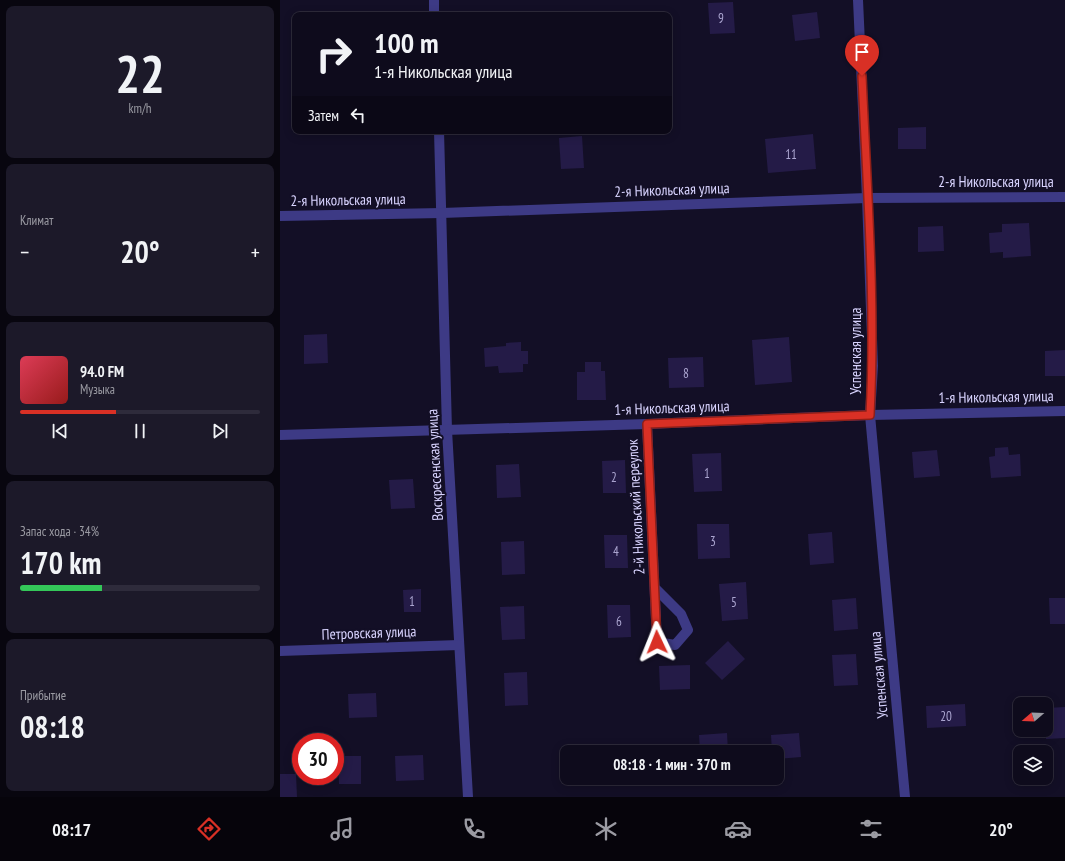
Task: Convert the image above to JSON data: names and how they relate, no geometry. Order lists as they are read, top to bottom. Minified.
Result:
{"streets":{"street":["2-я Никольская улица","Успенская улица","1-я Никольская улица","Воскресенская улица","2-й Никольский переулок","Петровская улица"]},"crossings":[["2-я Никольская улица","Успенская улица"],["2-я Никольская улица","Воскресенская улица"],["Успенская улица","1-я Никольская улица"],["1-я Никольская улица","Воскресенская улица"],["1-я Никольская улица","2-й Никольский переулок"],["Воскресенская улица","Петровская улица"]],"house_numbers":["9","11","8","1","2","3","4","1","5","6","20"],"north":"left","page":{"tile":[["22","km/h"],"Климат",["Запас хода · 34%","170 km"],["Прибытие","08:18"]],"turn":["100 m","1-я Никольская улица"],"then":"Затем","heat":["−","20°","+"],"song":["94.0 FM","Музыка"],"limit":"30","trip":"08:18 · 1 мин · 370 m","tabs":["08:17","20°"]}}
